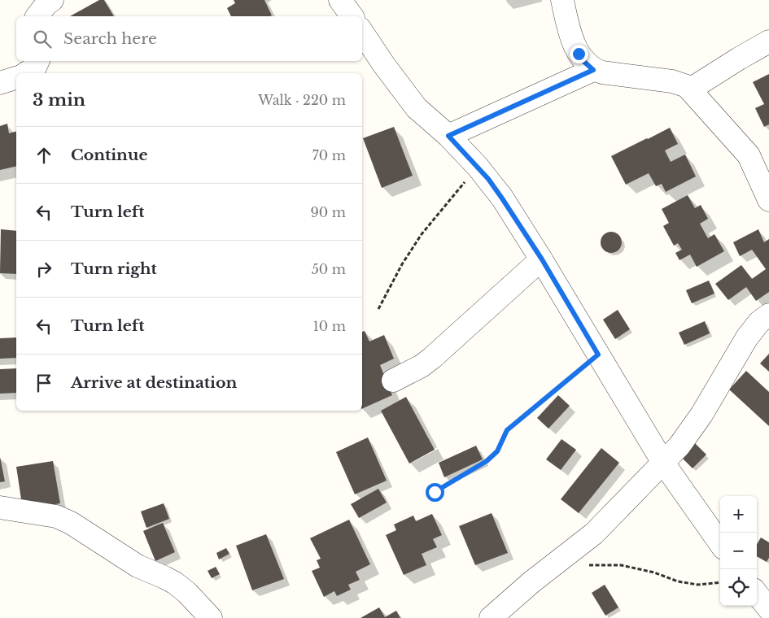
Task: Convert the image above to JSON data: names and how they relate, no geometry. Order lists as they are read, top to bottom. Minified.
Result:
{"page":{"search":"Search here","heading":["3 min","Walk · 220 m"],"list":[["Continue","70 m"],["Turn left","90 m"],["Turn right","50 m"],["Turn left","10 m"],"Arrive at destination"],"map_buttons":["+","−"]}}
